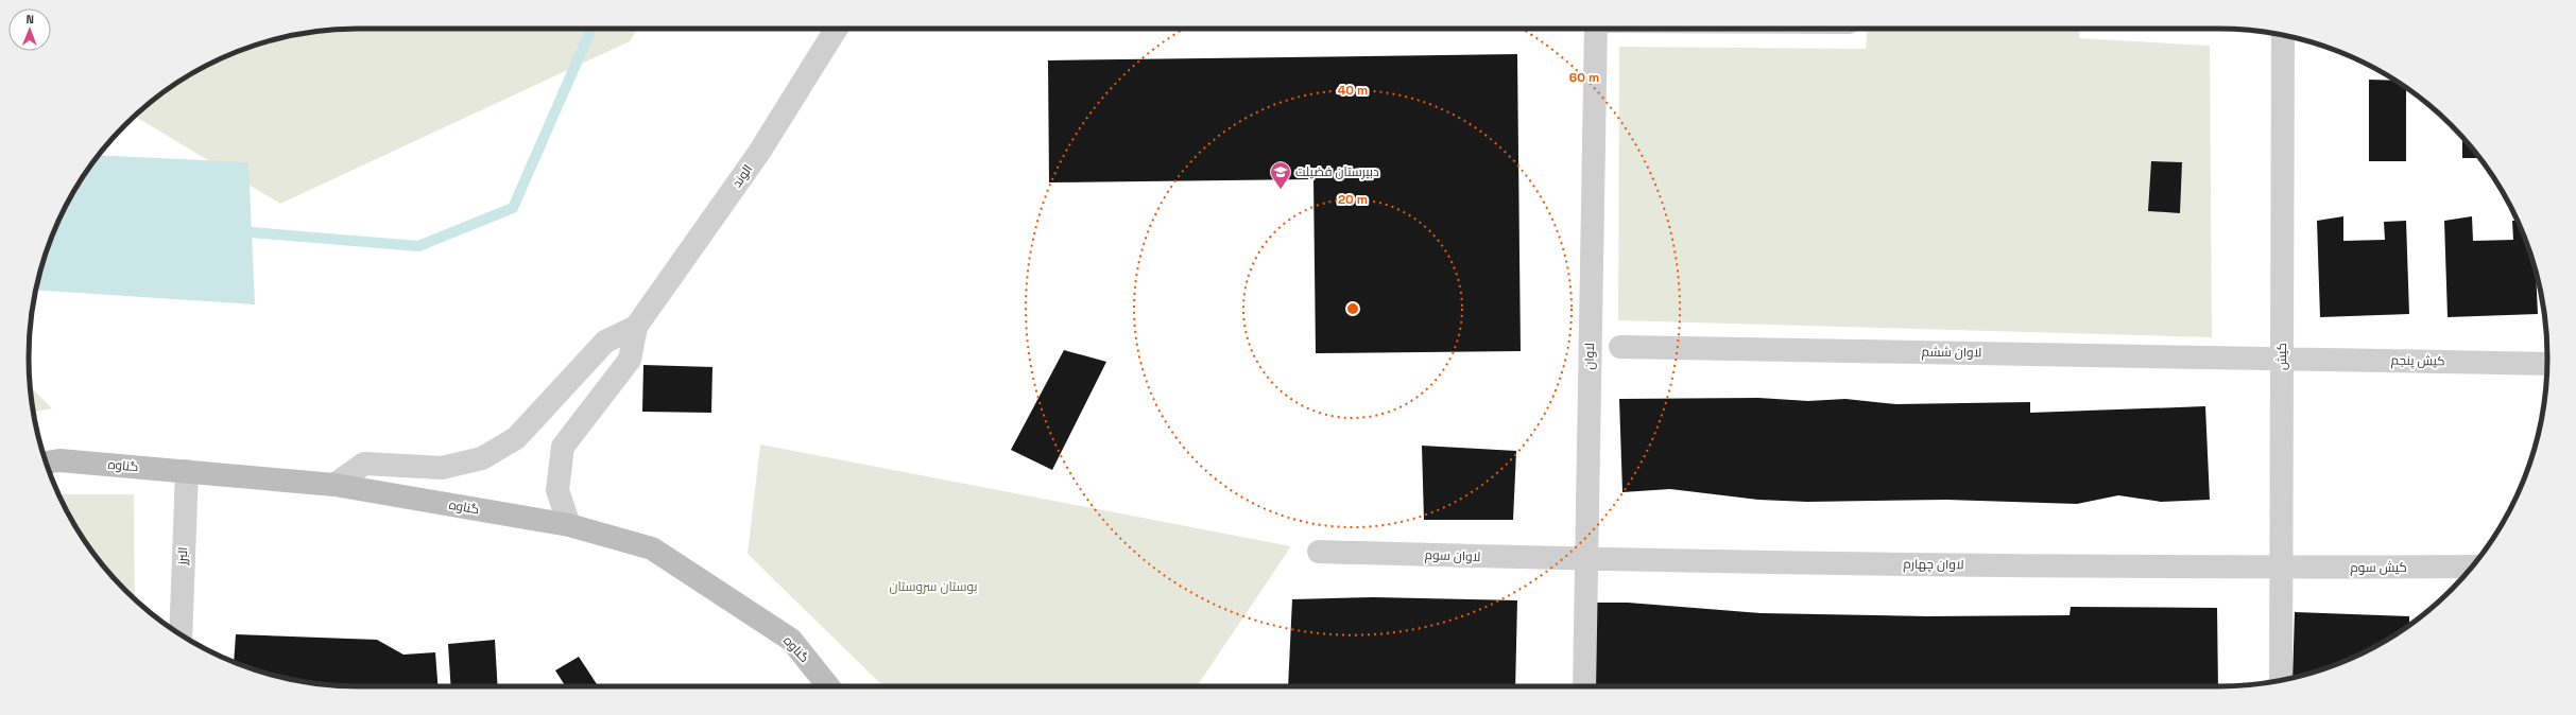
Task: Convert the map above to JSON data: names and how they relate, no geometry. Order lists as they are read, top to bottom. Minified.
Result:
{"streets":{"main road":["گناوه"],"street":["الوند","لاوان ششم","لاوان","کیش","کیش پنجم","البرز","لاوان سوم","لاوان چهارم","کیش سوم"]},"crossings":[["لاوان ششم","کیش"],["لاوان ششم","کیش پنجم"],["لاوان","لاوان سوم"],["لاوان","لاوان چهارم"],["کیش","کیش پنجم"],["کیش","لاوان چهارم"],["کیش","کیش سوم"],["گناوه","البرز"],["لاوان سوم","لاوان چهارم"],["لاوان چهارم","کیش سوم"]],"parks":["بوستان سروستان"],"places":{"school or university":["دبیرستان فضیلت"]},"north":"top","rings":["60 m","40 m","20 m"]}
